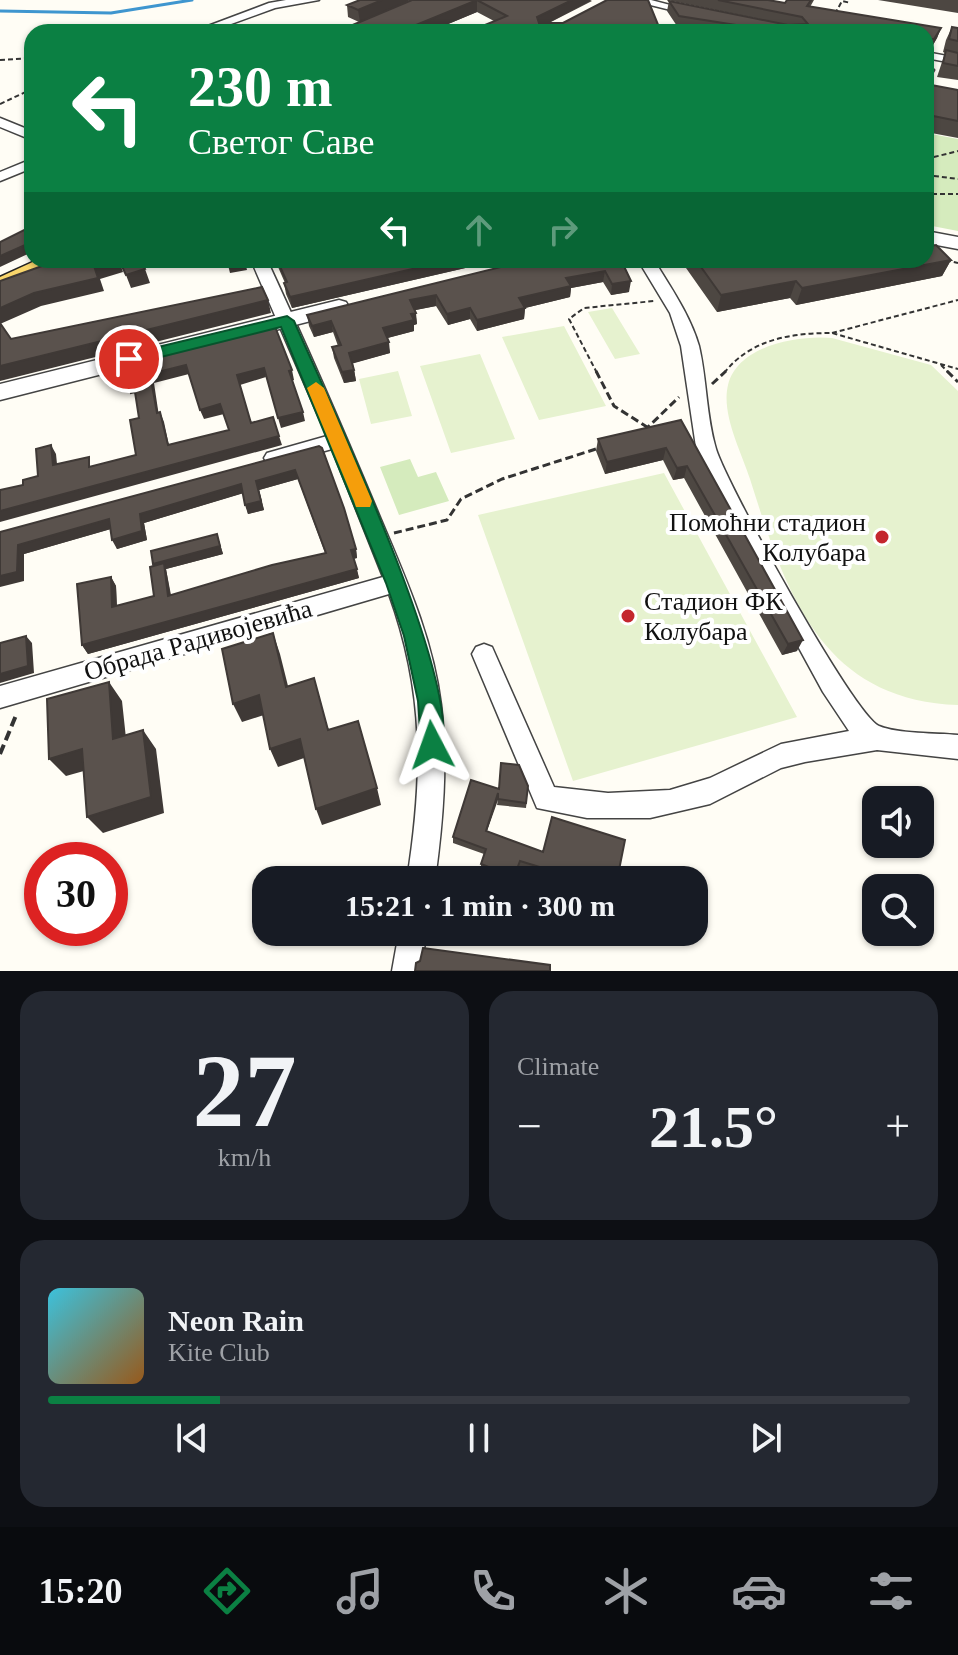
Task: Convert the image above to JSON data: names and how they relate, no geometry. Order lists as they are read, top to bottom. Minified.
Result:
{"streets":{"street":["Обрада Радивојевића"]},"places":["Помоћни стадион Колубара","Стадион ФК Колубара"],"page":{"turn":["230 m","Светог Саве"],"limit":"30","trip":"15:21 · 1 min · 300 m","tile":[["27","km/h"],"Climate"],"heat":["−","21.5°","+"],"song":["Neon Rain","Kite Club"],"tabs":"15:20"}}
